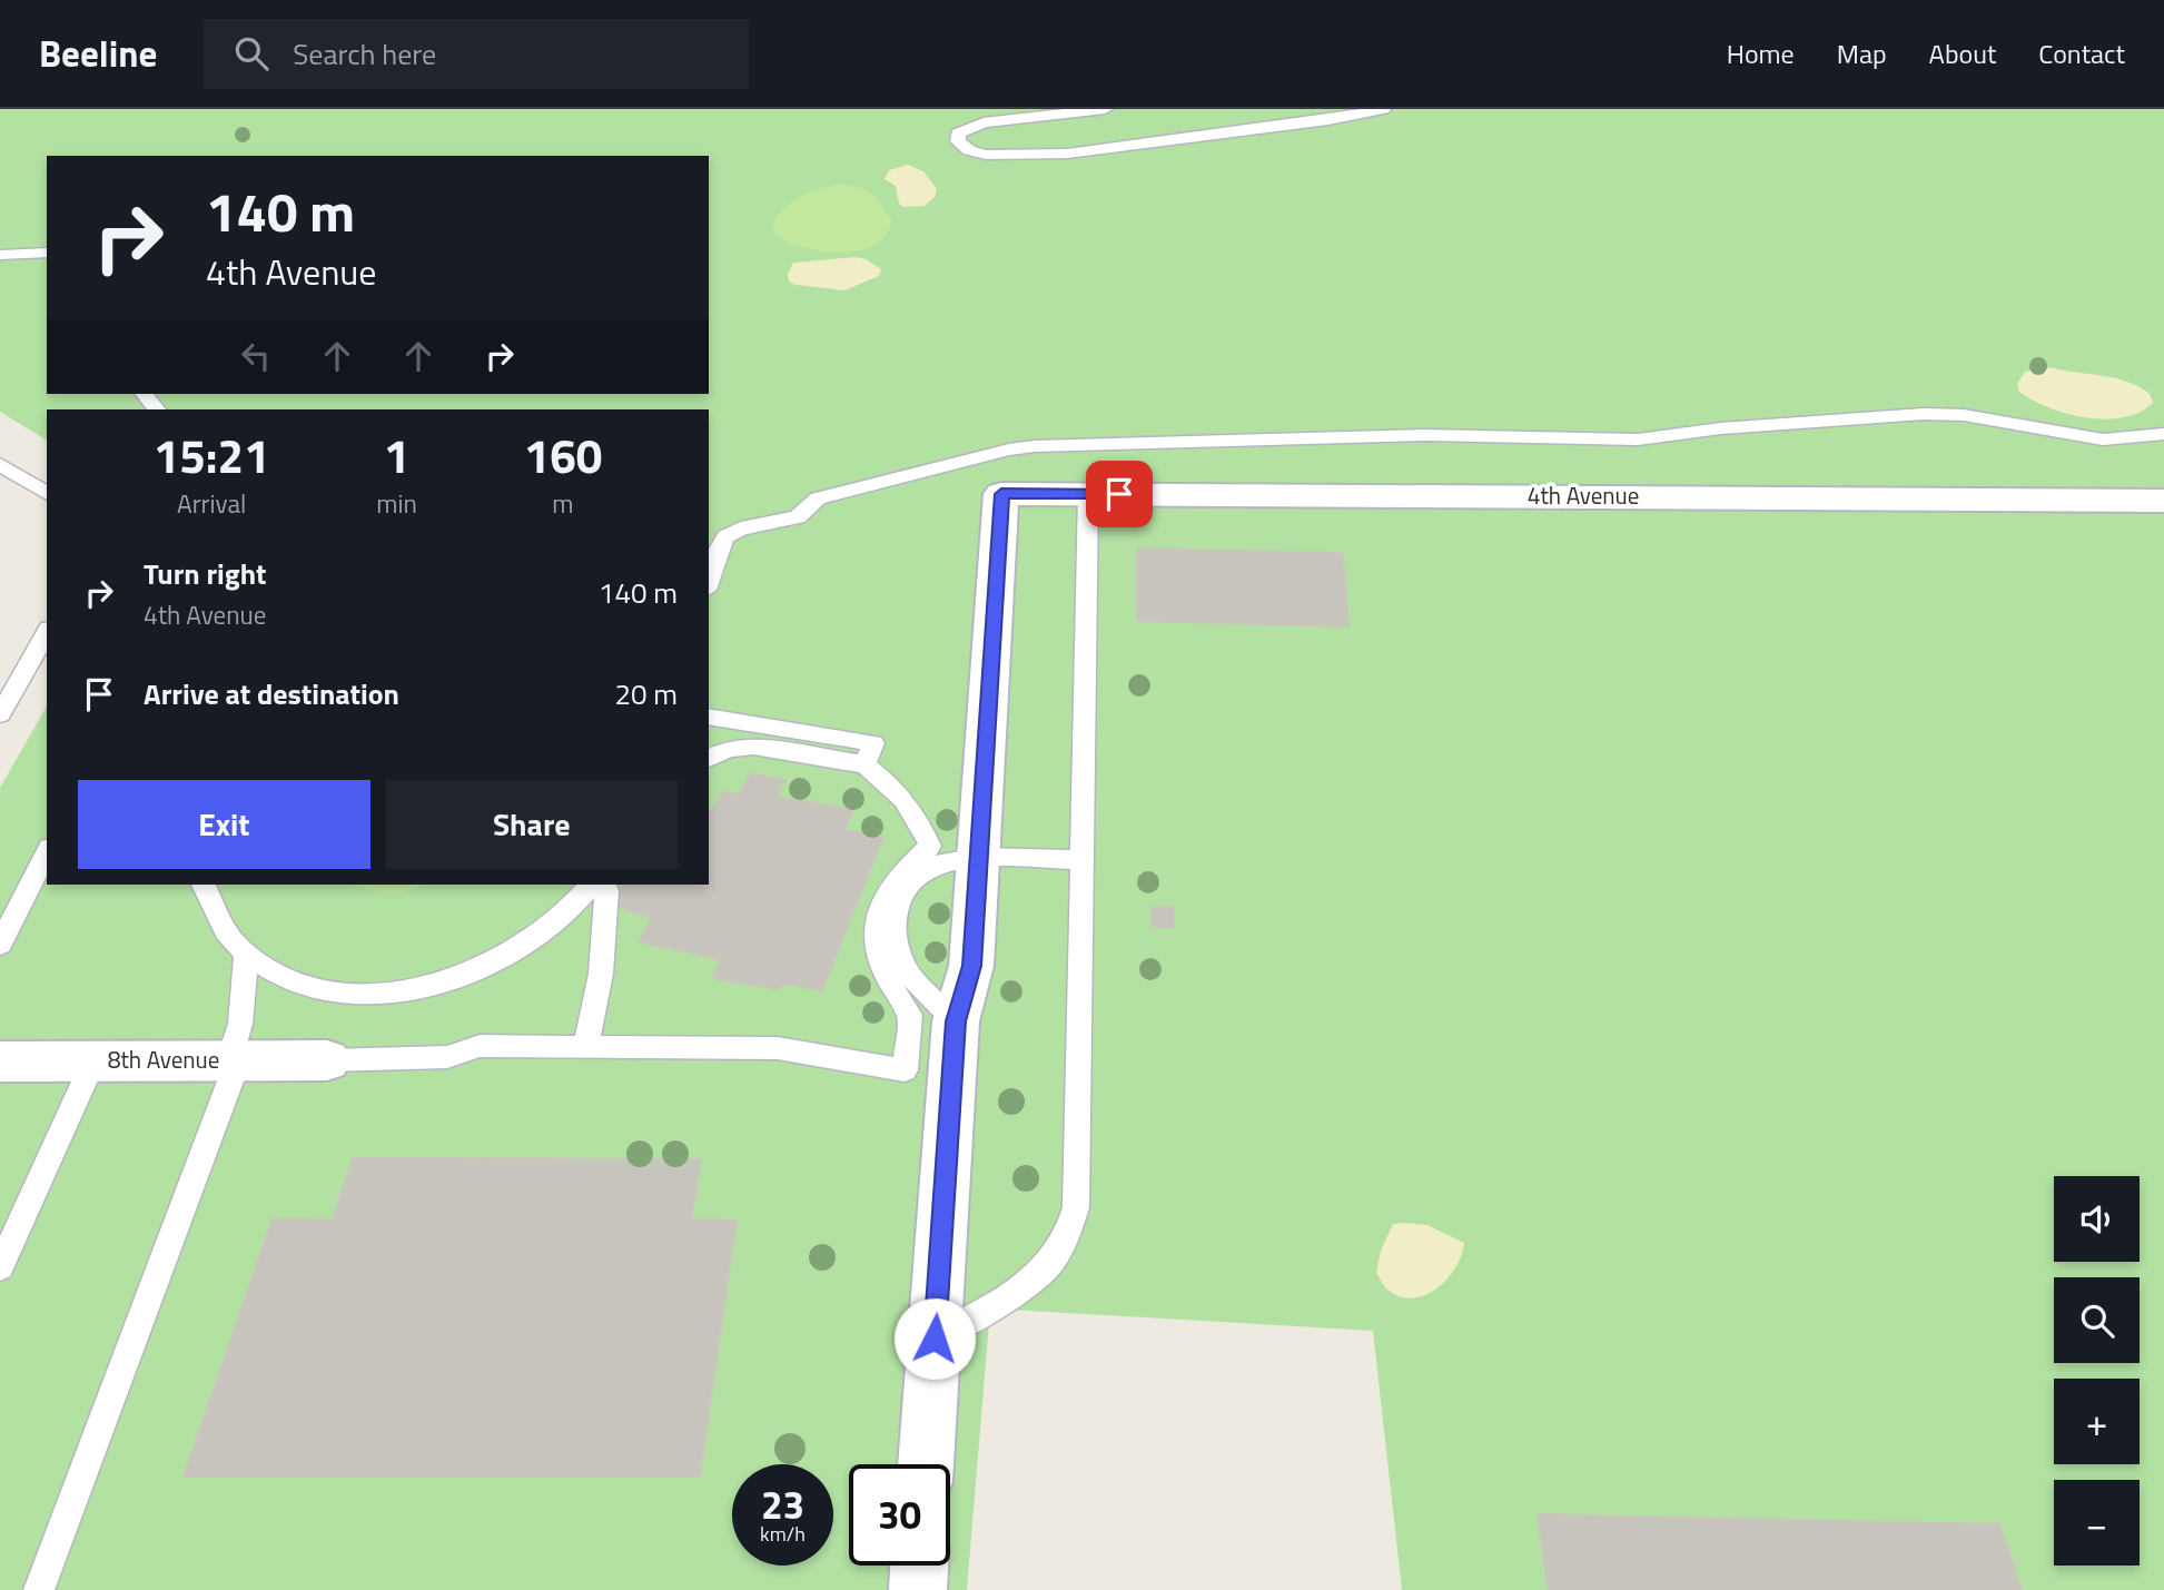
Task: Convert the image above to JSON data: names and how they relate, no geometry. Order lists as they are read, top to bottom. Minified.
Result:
{"streets":{"street":["4th Avenue","8th Avenue"]},"page":{"header":"Beeline","search":"Search here","nav":["Home","Map","About","Contact"],"turn":["140 m","4th Avenue"],"eta":["15:21","Arrival","1","min","160","m"],"list":[{"name":"Turn right","note":"4th Avenue","value":"140 m"},{"name":"Arrive at destination","value":"20 m"}],"buttons":["Exit","Share"],"map_buttons":["+","−"],"speed":"23 km/h","limit":"30"}}
